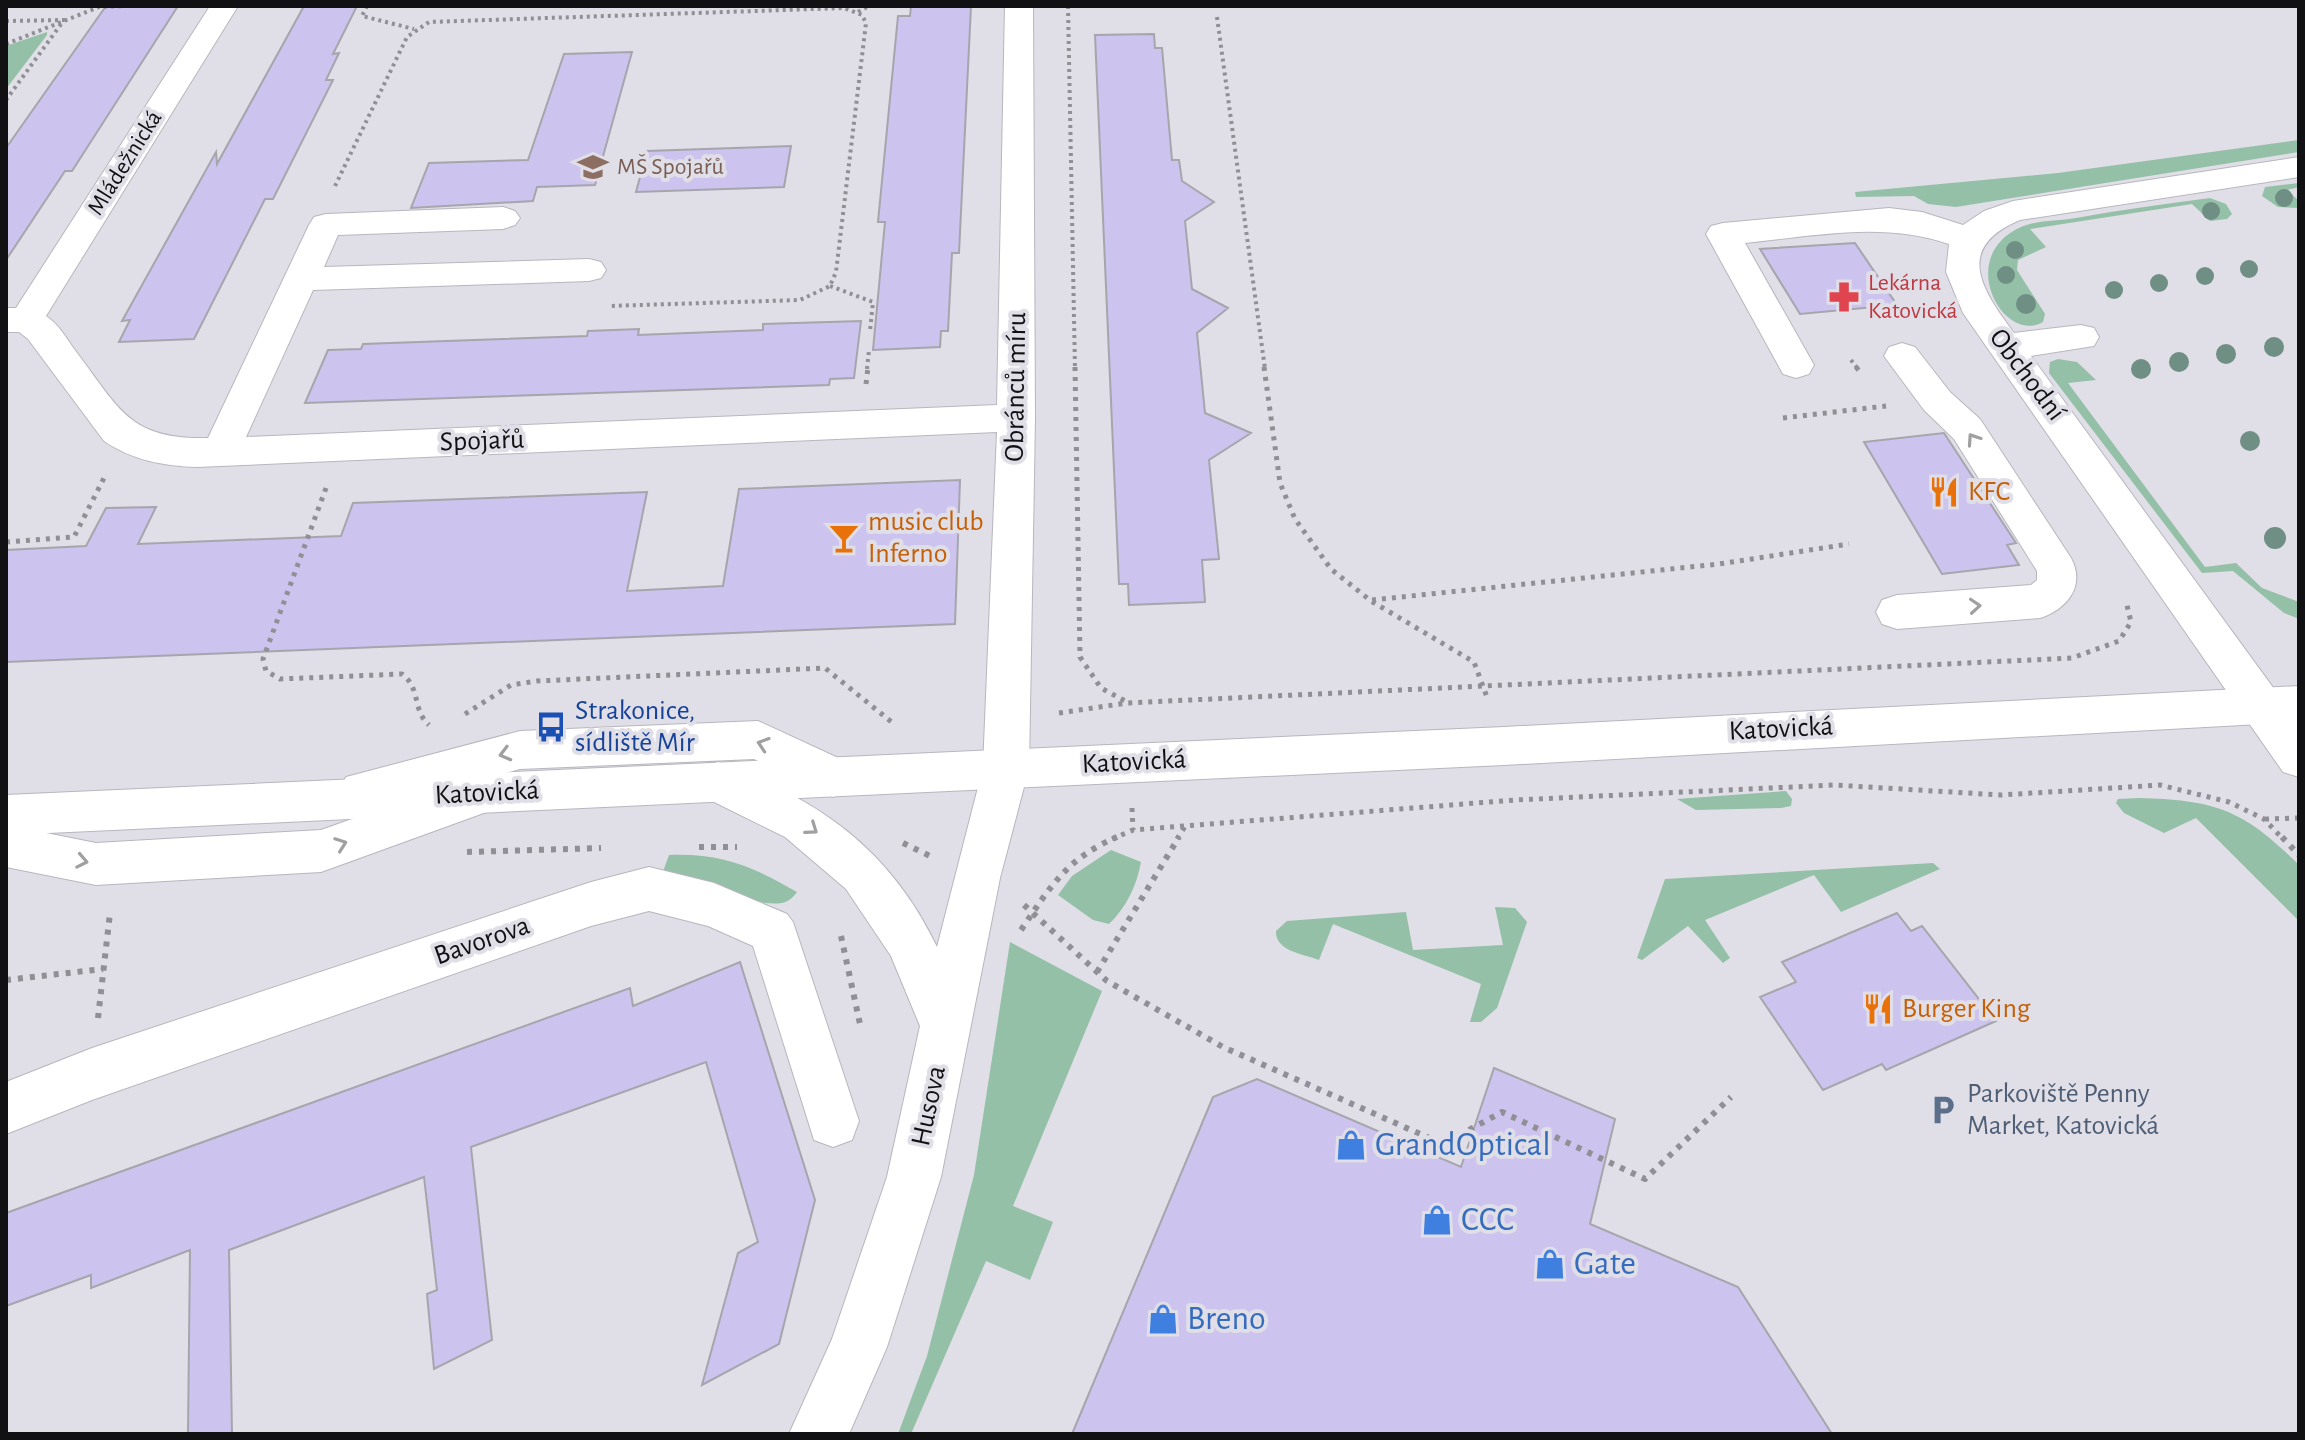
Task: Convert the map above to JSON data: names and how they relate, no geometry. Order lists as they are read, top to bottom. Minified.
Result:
{"streets":{"street":["Mládežnická","Obchodní","Obránců míru","Spojařů","Katovická","Bavorova","Husova"]},"crossings":[["Mládežnická","Spojařů"],["Obchodní","Katovická"],["Obránců míru","Spojařů"],["Obránců míru","Katovická"],["Obránců míru","Husova"],["Katovická","Husova"]],"places":{"school or university":["MŠ Spojařů"],"pharmacy":["Lekárna Katovická"],"restaurant":["KFC","Burger King"],"bar":["music club Inferno"],"bus stop":["Strakonice, sídliště Mír"],"parking":["Parkoviště Penny Market, Katovická"],"shop":["GrandOptical","CCC","Gate","Breno"]}}
